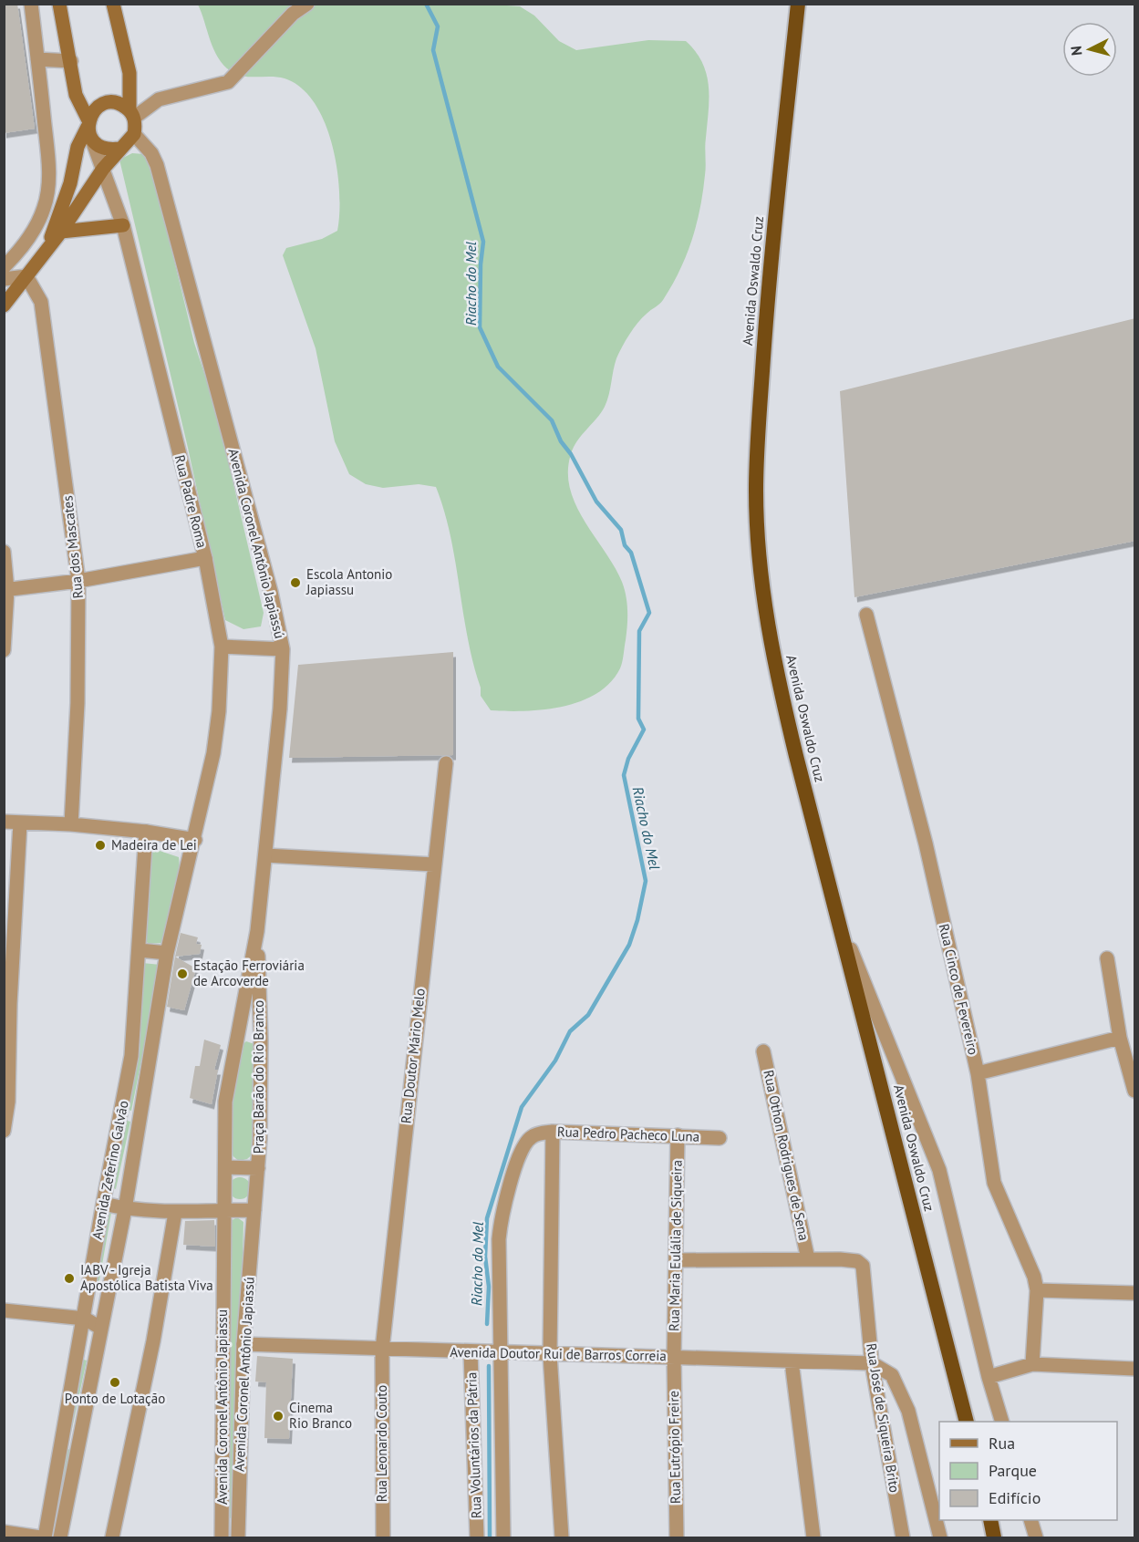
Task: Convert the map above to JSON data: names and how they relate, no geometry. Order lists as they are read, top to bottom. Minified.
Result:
{"streets":{"highway":["Avenida Oswaldo Cruz"],"street":["Rua Padre Roma","Avenida Coronel Antônio Japiassú","Rua dos Mascates","Rua Cinco de Fevereiro","Rua Doutor Mário Melo","Praça Barão do Rio Branco","Rua Pedro Pacheco Luna","Rua Othon Rodrigues de Sena","Avenida Zeferino Galvão","Rua Maria Eulália de Siqueira","Avenida Doutor Rui de Barros Correia","Avenida Coronel Antônio Japiassu","Rua José de Siqueira Brito","Rua Leonardo Couto","Rua Voluntários da Pátria","Rua Eutrópio Freire"]},"crossings":[["Rua Padre Roma","Avenida Coronel Antônio Japiassú"],["Rua Padre Roma","Avenida Zeferino Galvão"],["Avenida Coronel Antônio Japiassú","Praça Barão do Rio Branco"],["Avenida Coronel Antônio Japiassú","Avenida Doutor Rui de Barros Correia"],["Rua Doutor Mário Melo","Avenida Doutor Rui de Barros Correia"],["Rua Doutor Mário Melo","Rua Leonardo Couto"],["Praça Barão do Rio Branco","Avenida Coronel Antônio Japiassu"],["Rua Pedro Pacheco Luna","Rua Maria Eulália de Siqueira"],["Rua Pedro Pacheco Luna","Avenida Doutor Rui de Barros Correia"],["Rua Pedro Pacheco Luna","Rua Voluntários da Pátria"],["Rua Othon Rodrigues de Sena","Rua José de Siqueira Brito"],["Rua Maria Eulália de Siqueira","Avenida Doutor Rui de Barros Correia"],["Rua Maria Eulália de Siqueira","Rua Eutrópio Freire"],["Avenida Doutor Rui de Barros Correia","Rua José de Siqueira Brito"],["Avenida Doutor Rui de Barros Correia","Rua Leonardo Couto"],["Avenida Doutor Rui de Barros Correia","Rua Voluntários da Pátria"],["Avenida Doutor Rui de Barros Correia","Rua Eutrópio Freire"]],"water":["Riacho do Mel"],"places":["Escola Antonio Japiassu","Madeira de Lei","Estação Ferroviária de Arcoverde","IABV - Igreja Apostólica Batista Viva","Ponto de Lotação","Cinema Rio Branco"],"legend":["Rua","Parque","Edifício"],"north":"left"}
